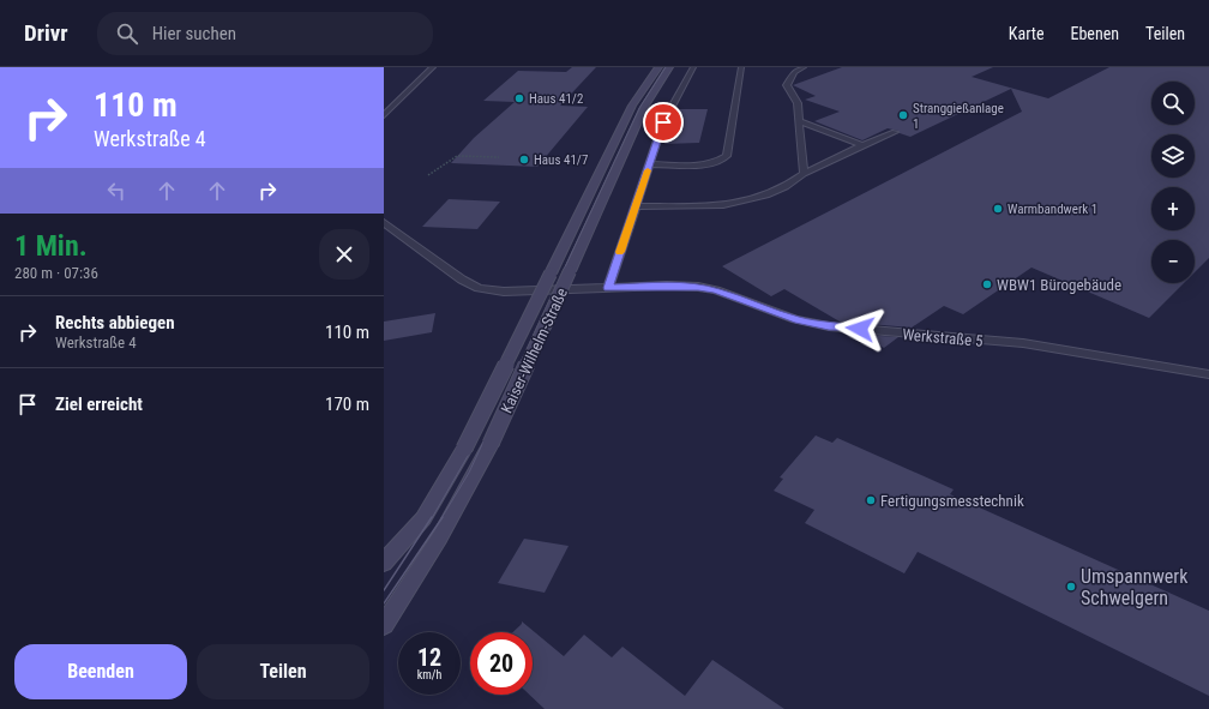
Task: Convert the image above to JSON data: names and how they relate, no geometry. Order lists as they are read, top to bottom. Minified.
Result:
{"streets":{"main road":["Kaiser-Wilhelm-Straße"],"lane":["Werkstraße 5"]},"places":["Haus 41/2","Stranggießanlage 1","Haus 41/7","Warmbandwerk 1","WBW1 Bürogebäude","Fertigungsmesstechnik","Umspannwerk Schwelgern"],"page":{"header":"Drivr","search":"Hier suchen","nav":["Karte","Ebenen","Teilen"],"turn":["110 m","Werkstraße 4"],"map_buttons":["+","−"],"heading":["1 Min.","280 m · 07:36"],"list":[{"name":"Rechts abbiegen","note":"Werkstraße 4","value":"110 m"},{"name":"Ziel erreicht","value":"170 m"}],"speed":"12 km/h","limit":"20","buttons":["Beenden","Teilen"]}}
